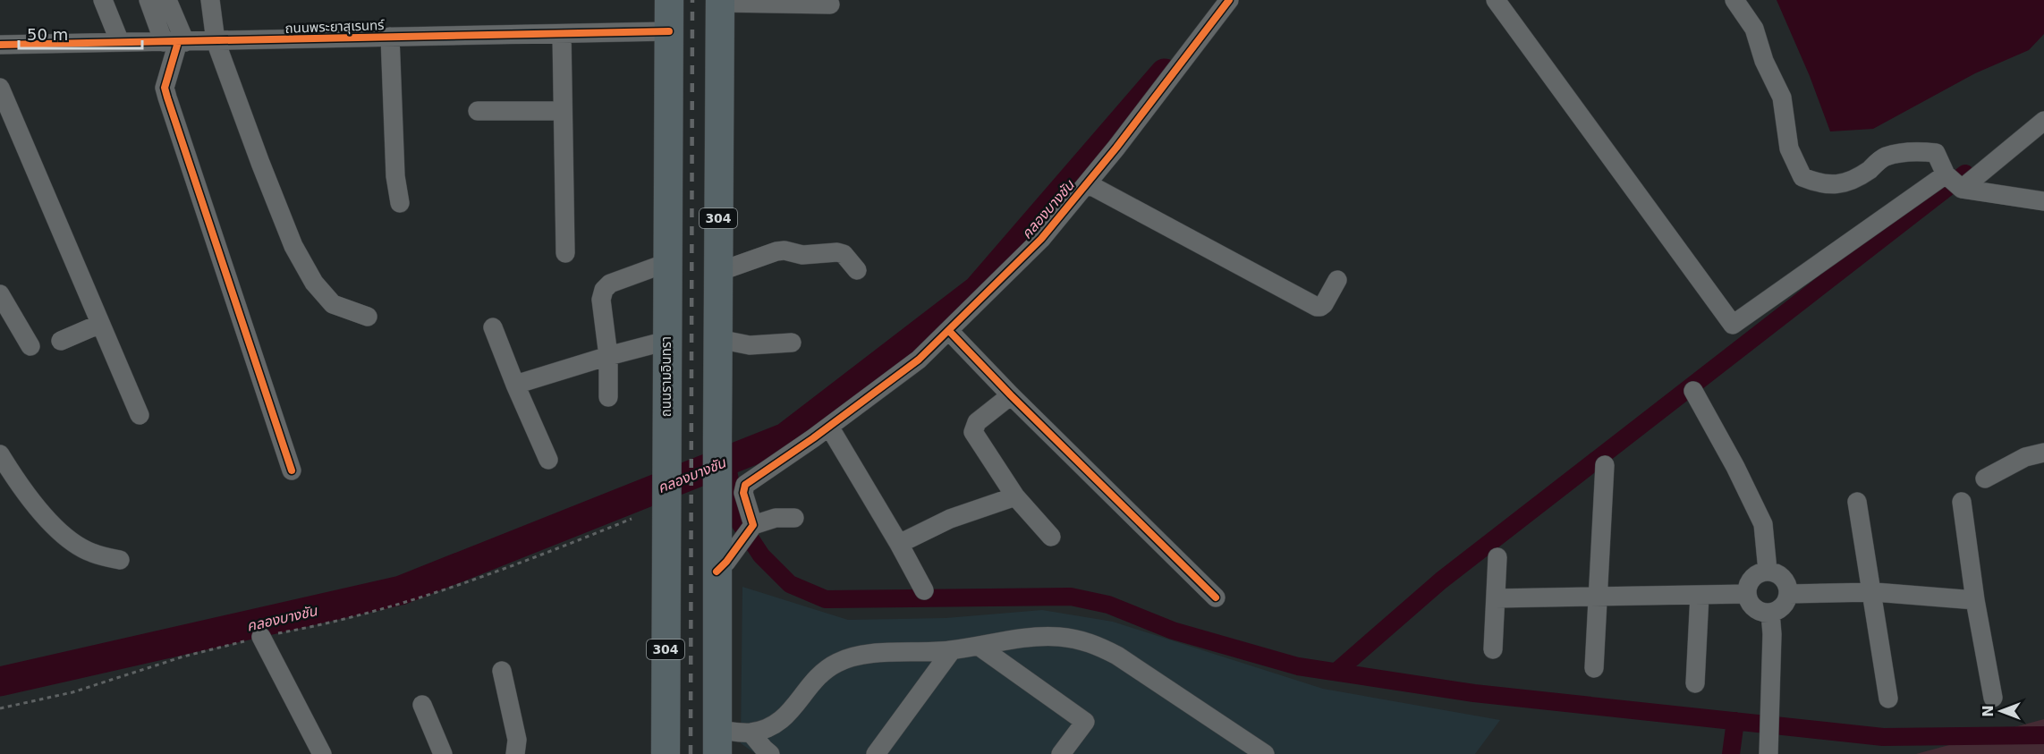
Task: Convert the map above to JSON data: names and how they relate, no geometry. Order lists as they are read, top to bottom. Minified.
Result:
{"streets":{"highway":["304","ถนนรามอินทรา"],"street":["ถนนพระยาสุเรนทร์"]},"crossings":[["ถนนพระยาสุเรนทร์","ถนนรามอินทรา"]],"water":["คลองบางชัน"],"scale_bar":"50 m","north":"left"}
